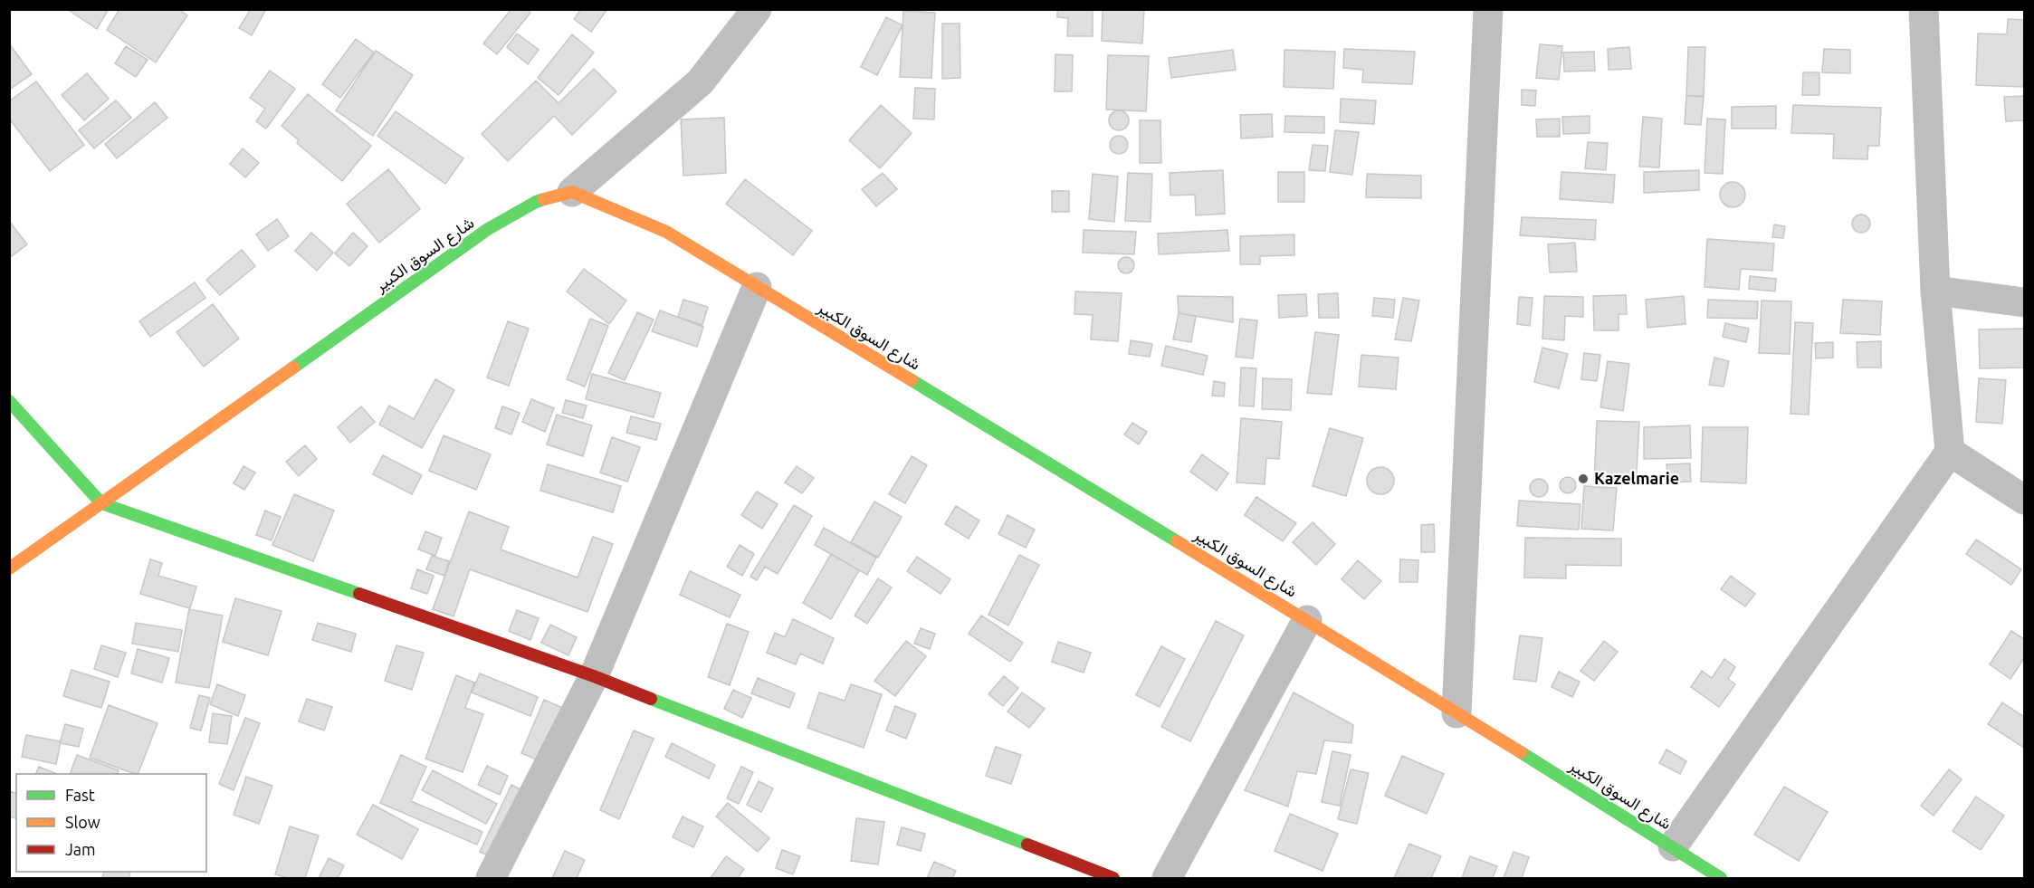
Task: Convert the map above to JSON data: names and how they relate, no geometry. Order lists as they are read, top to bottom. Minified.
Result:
{"streets":{"street":["شارع السوق الكبير"]},"places":["Kazelmarie"],"legend":["Fast","Slow","Jam"]}
